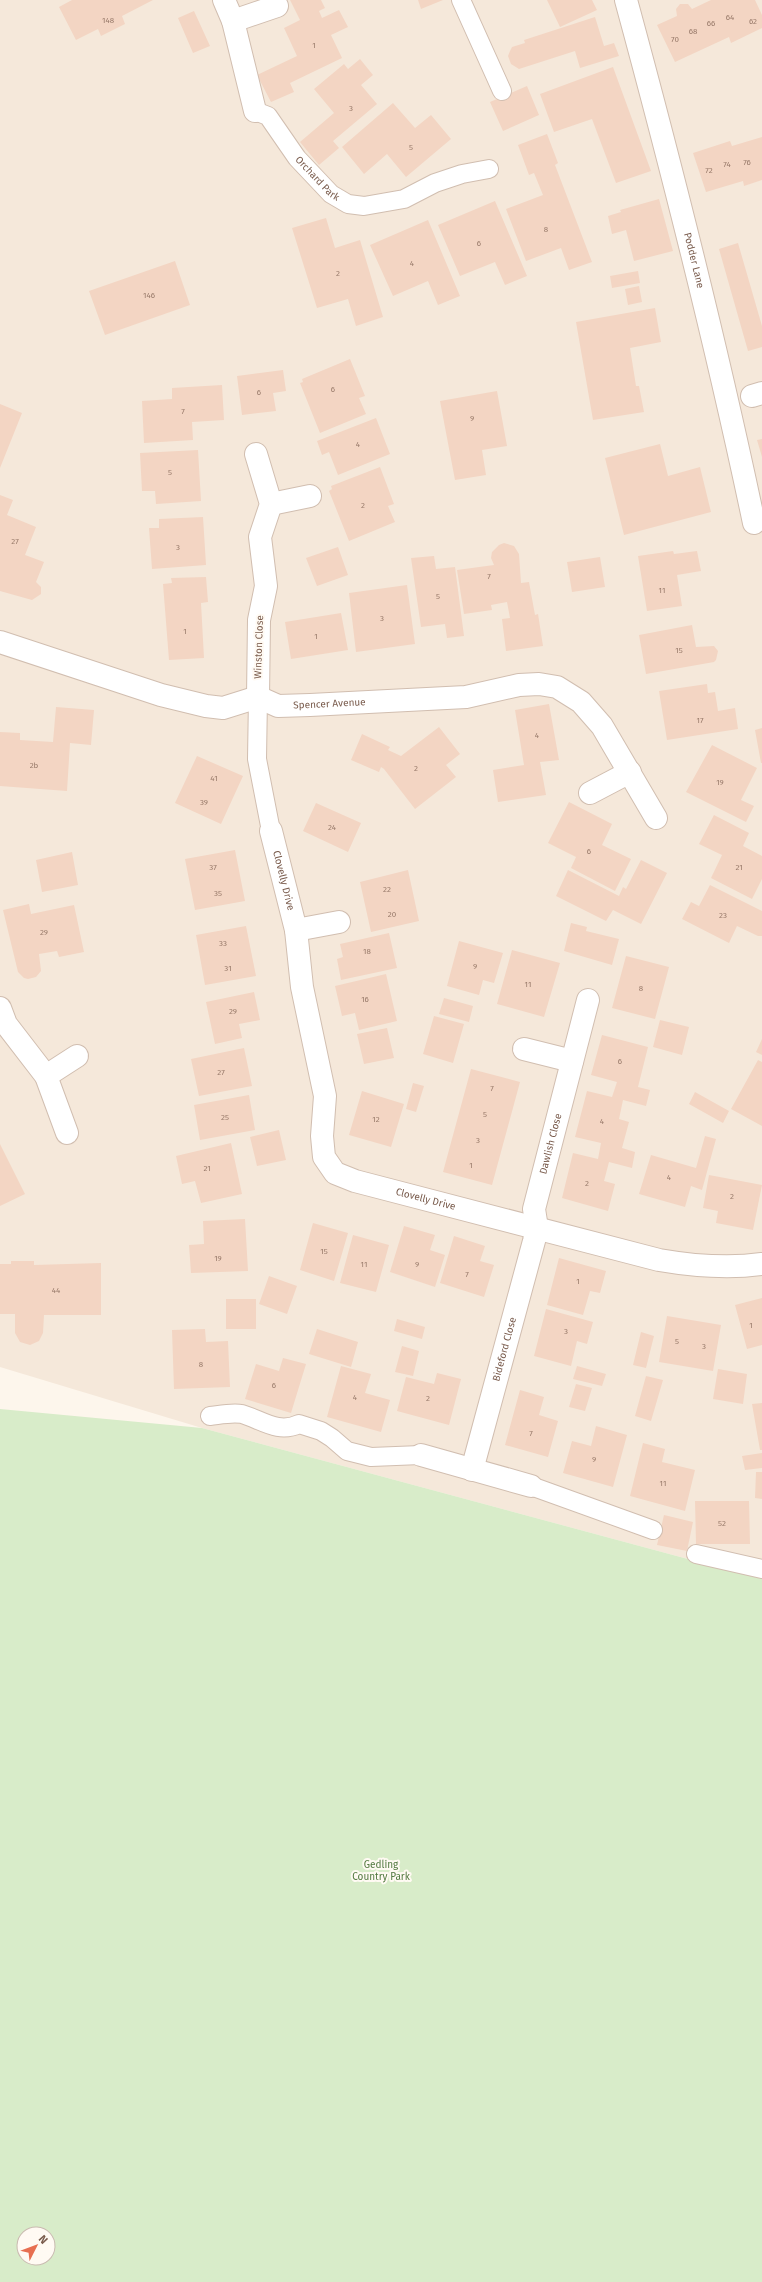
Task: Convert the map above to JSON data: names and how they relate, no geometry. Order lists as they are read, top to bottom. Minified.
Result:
{"streets":{"street":["Orchard Park","Podder Lane","Winston Close","Spencer Avenue","Clovelly Drive","Dawlish Close","Bideford Close"]},"crossings":[["Winston Close","Spencer Avenue"],["Clovelly Drive","Dawlish Close"],["Clovelly Drive","Bideford Close"],["Dawlish Close","Bideford Close"]],"parks":["Gedling Country Park"],"house_numbers":["64","148","62","66","68","70","1","3","5","76","74","72","8","6","4","2","146","6","6","7","9","4","5","2","27","3","7","11","5","3","1","1","15","17","4","2b","2","41","19","39","24","6","37","21","22","35","20","23","29","33","18","9","31","11","8","16","29","6","27","7","5","25","12","4","3","1","21","4","2","2","15","19","11","9","7","1","44","1","3","5","3","8","6","4","2","7","9","11","52"],"north":"top right"}
